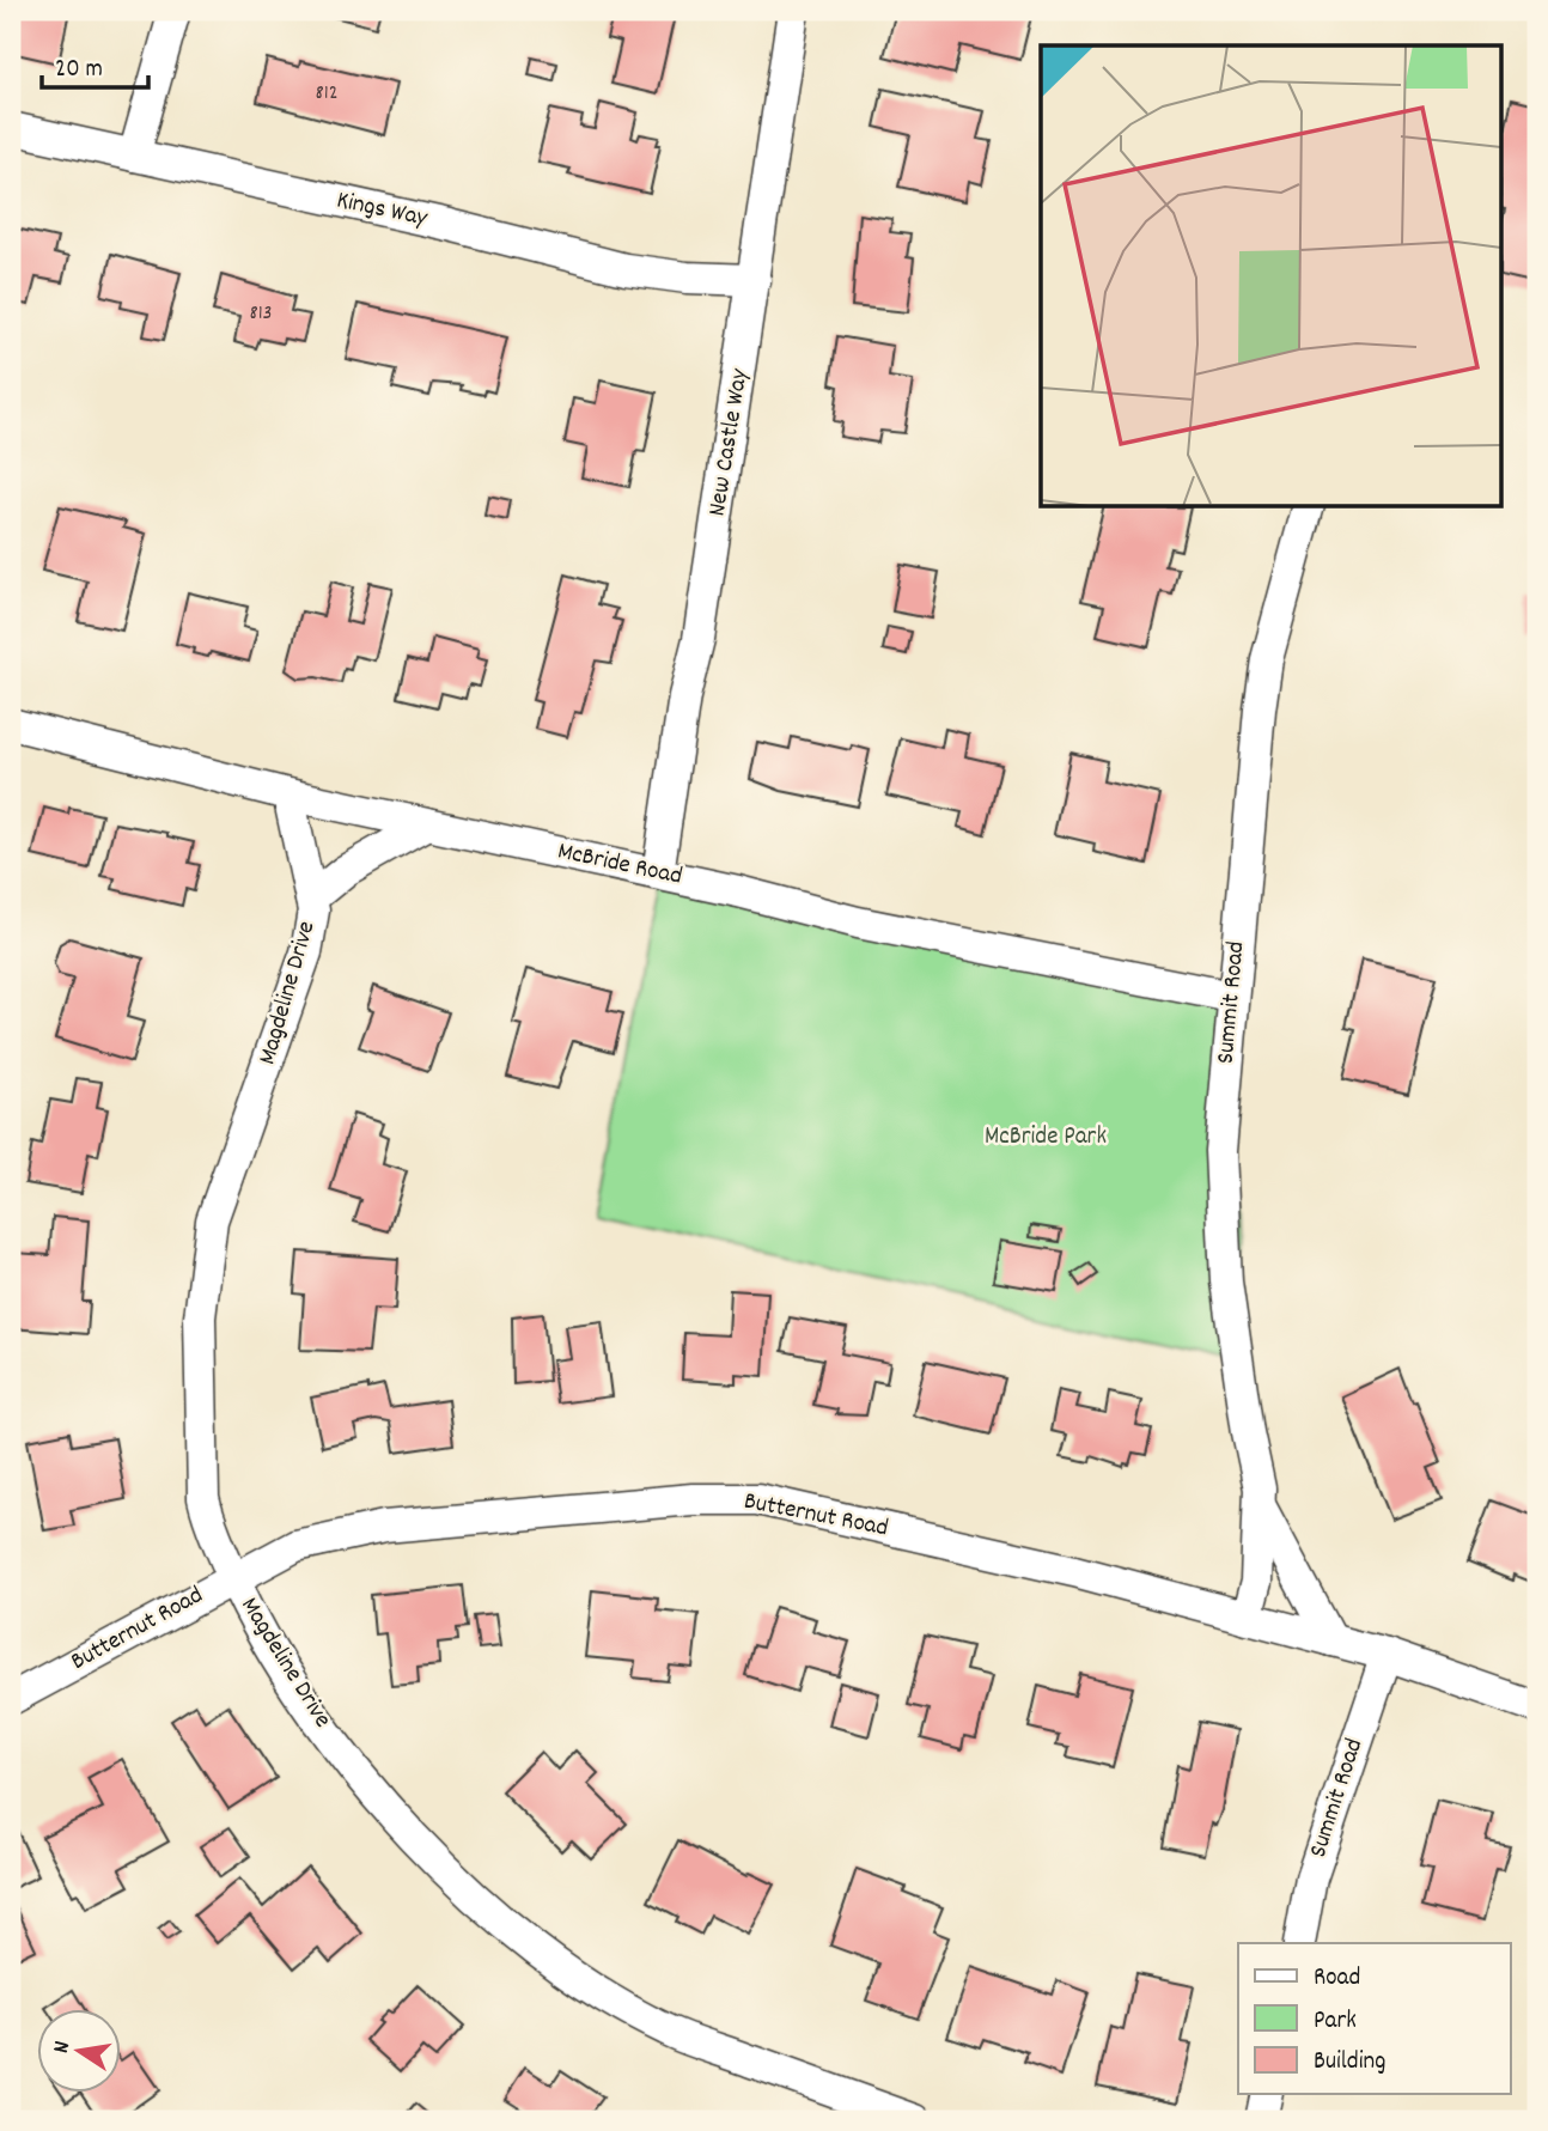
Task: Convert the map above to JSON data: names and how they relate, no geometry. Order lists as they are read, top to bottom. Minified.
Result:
{"streets":{"street":["Kings Way","New Castle Way","McBride Road","Magdeline Drive","Summit Road","Butternut Road"]},"crossings":[["Kings Way","New Castle Way"],["New Castle Way","McBride Road"],["McBride Road","Magdeline Drive"],["McBride Road","Summit Road"],["Magdeline Drive","Butternut Road"],["Summit Road","Butternut Road"]],"parks":["McBride Park"],"house_numbers":["812","813"],"legend":["Road","Park","Building"],"scale_bar":"20 m","north":"left"}
